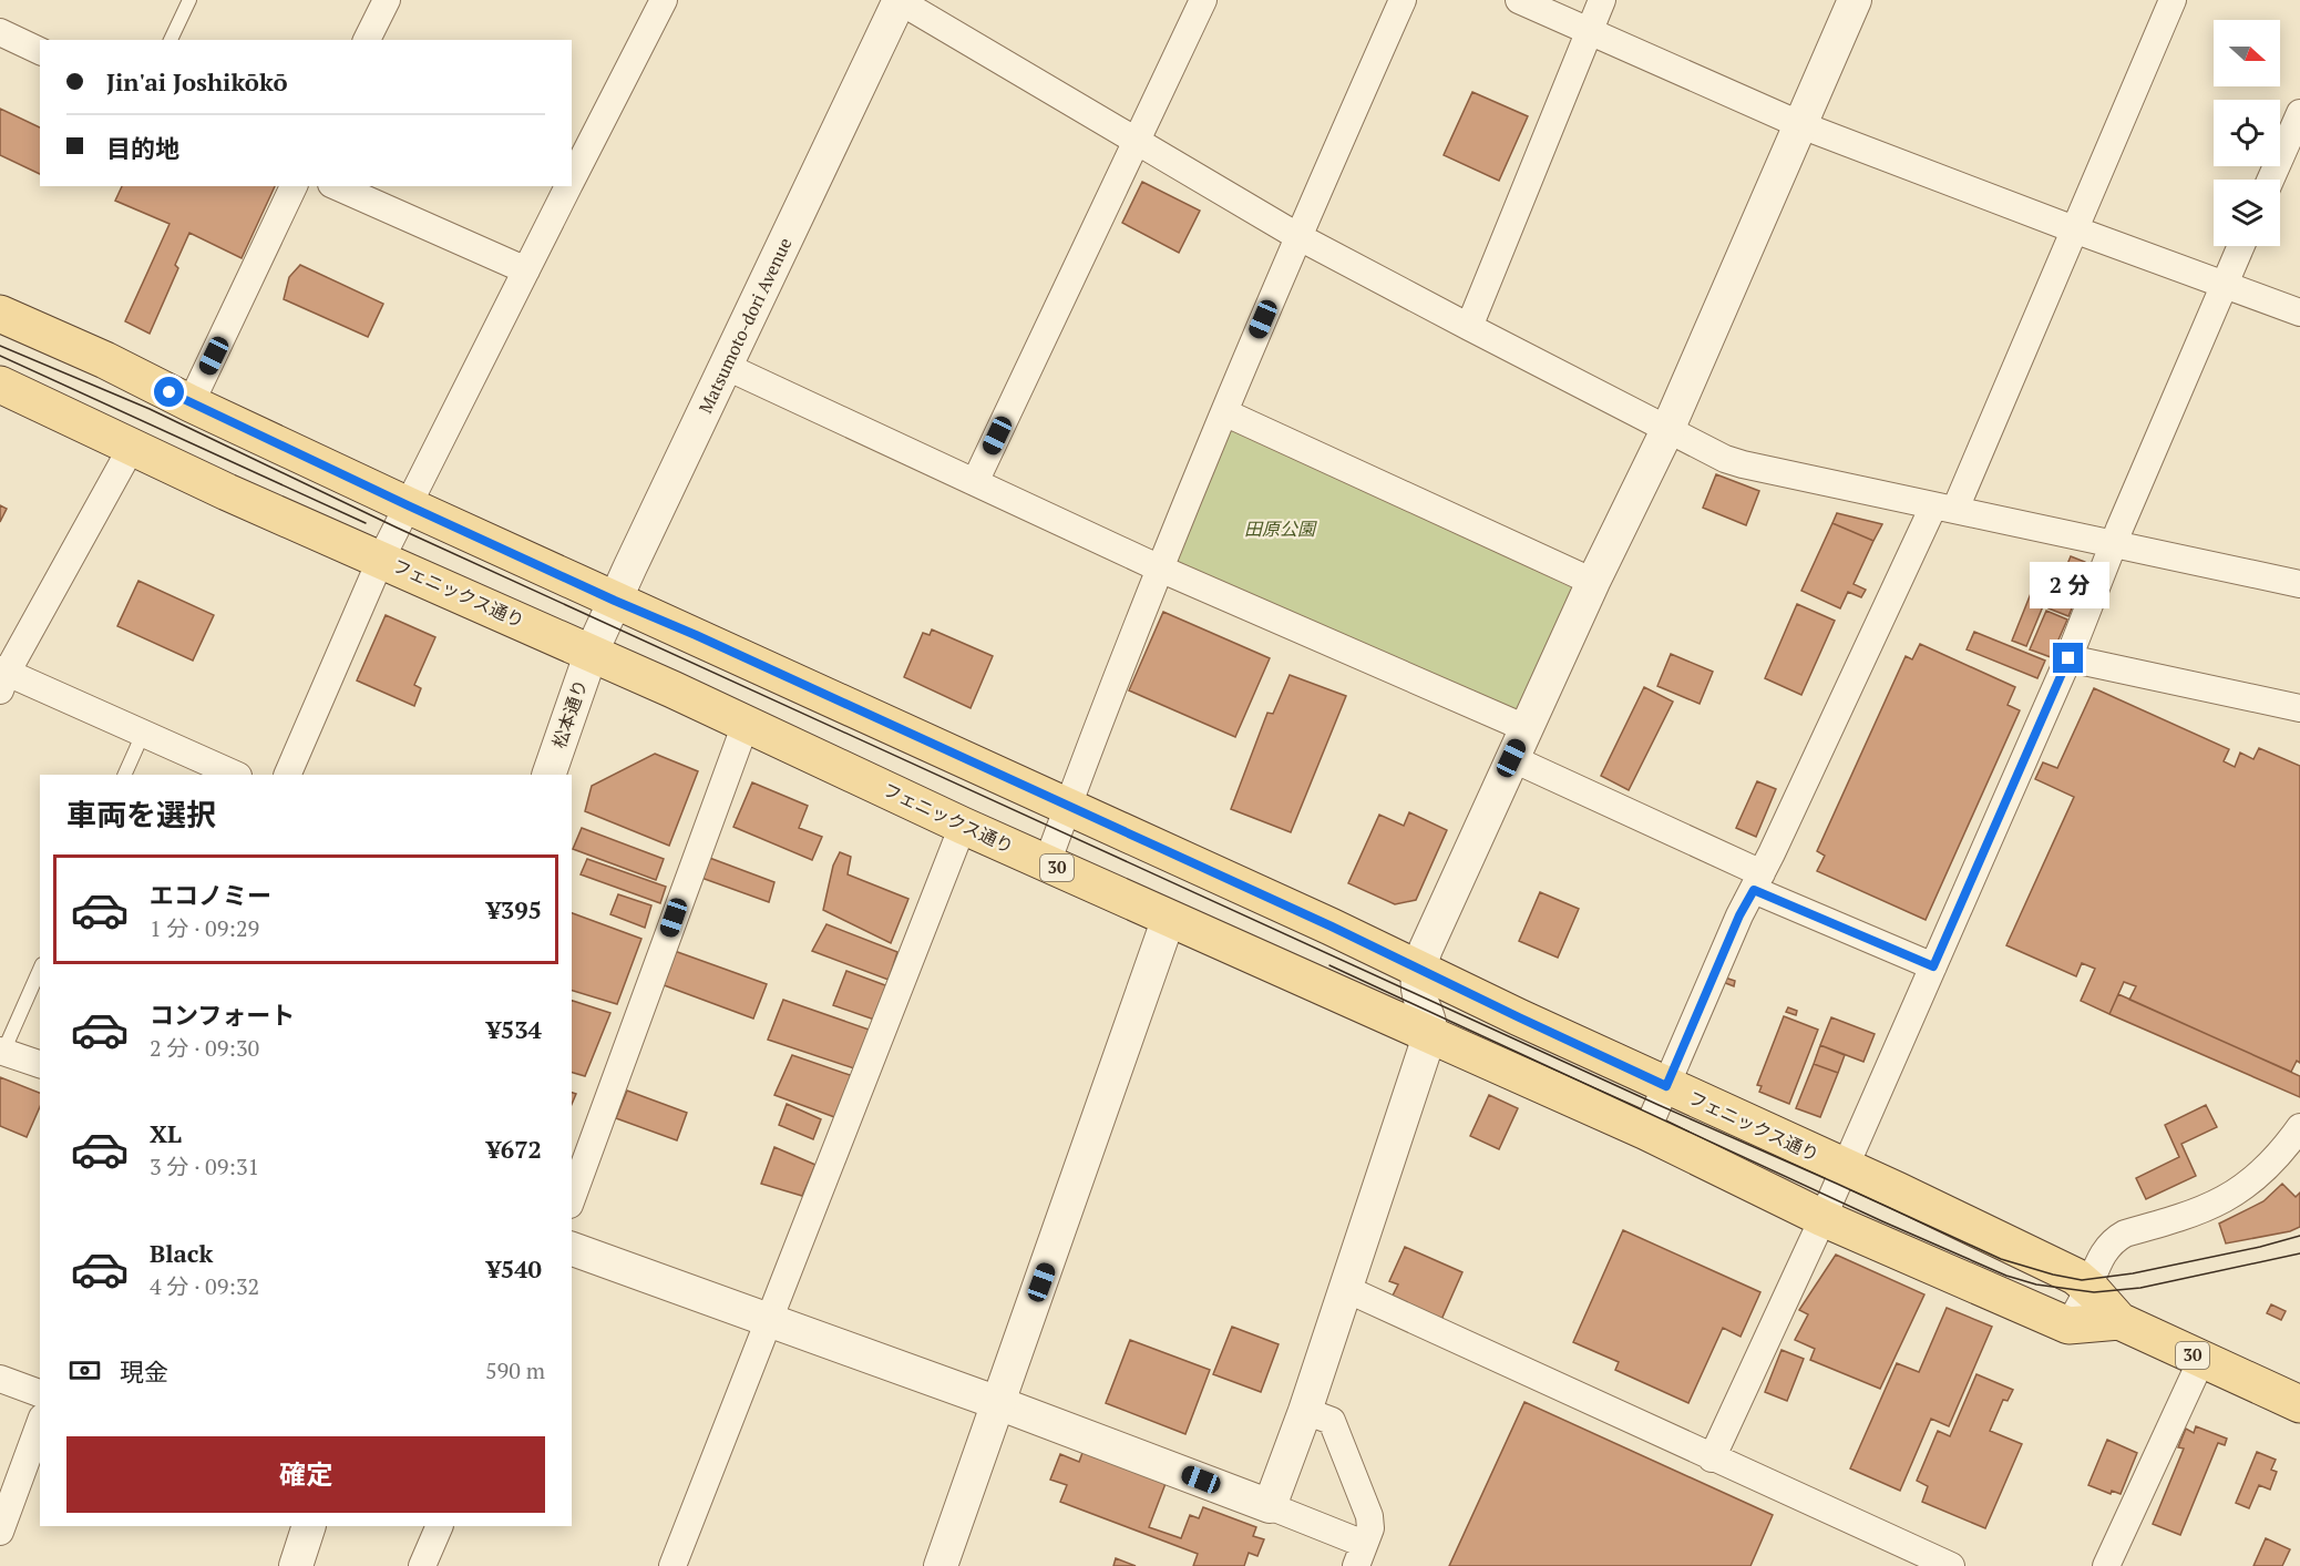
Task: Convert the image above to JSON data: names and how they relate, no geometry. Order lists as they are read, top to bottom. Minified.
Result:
{"streets":{"main road":["フェニックス通り","30"],"street":["Matsumoto-dori Avenue","松本通り"]},"crossings":[["Matsumoto-dori Avenue","フェニックス通り"],["Matsumoto-dori Avenue","松本通り"],["フェニックス通り","松本通り"]],"parks":["田原公園"],"north":"right","page":{"banner":["Jin'ai Joshikōkō","目的地"],"bubble":"2 分","heading":"車両を選択","list":[{"name":"エコノミー","note":"1 分 · 09:29","value":"¥395"},{"name":"コンフォート","note":"2 分 · 09:30","value":"¥534"},{"name":"XL","note":"3 分 · 09:31","value":"¥672"},{"name":"Black","note":"4 分 · 09:32","value":"¥540"}],"pay":["現金","590 m"],"buttons":"確定"}}
